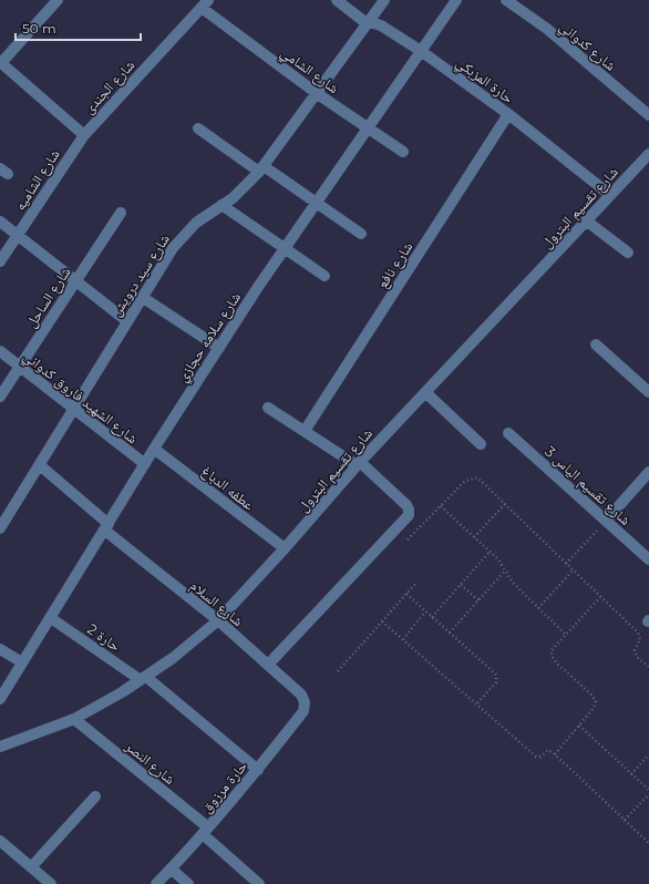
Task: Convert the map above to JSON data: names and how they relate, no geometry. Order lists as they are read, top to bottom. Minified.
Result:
{"streets":{"street":["شارع كدواني","شارع الشامي","حارة المزبكي","شارع الجندى","شارع الشاميه","شارع تقسيم البترول","شارع نافع","شارع سيد درويش","شارع الساحل","شارع سلامه حجازي","شارع الشهيد فاروق كدواني","شارع تقسيم الياس 3","عطفه الدباغ","شارع السلام","حارة 2","شارع النصر","حارة مرزوق"]},"crossings":[["شارع الشامي","شارع الجندى"],["شارع الشامي","شارع سيد درويش"],["شارع الشامي","شارع سلامه حجازي"],["حارة المزبكي","شارع تقسيم البترول"],["حارة المزبكي","شارع نافع"],["حارة المزبكي","شارع سيد درويش"],["حارة المزبكي","شارع سلامه حجازي"],["شارع الجندى","شارع الشاميه"],["شارع تقسيم البترول","عطفه الدباغ"],["شارع تقسيم البترول","شارع السلام"],["شارع تقسيم البترول","حارة 2"],["شارع تقسيم البترول","شارع النصر"],["شارع سيد درويش","شارع الشهيد فاروق كدواني"],["شارع سيد درويش","شارع السلام"],["شارع الساحل","شارع الشهيد فاروق كدواني"],["شارع سلامه حجازي","شارع الشهيد فاروق كدواني"],["شارع سلامه حجازي","عطفه الدباغ"],["شارع سلامه حجازي","شارع السلام"],["شارع سلامه حجازي","حارة 2"],["شارع السلام","حارة مرزوق"],["حارة 2","حارة مرزوق"],["شارع النصر","حارة مرزوق"]],"scale_bar":"50 m"}
